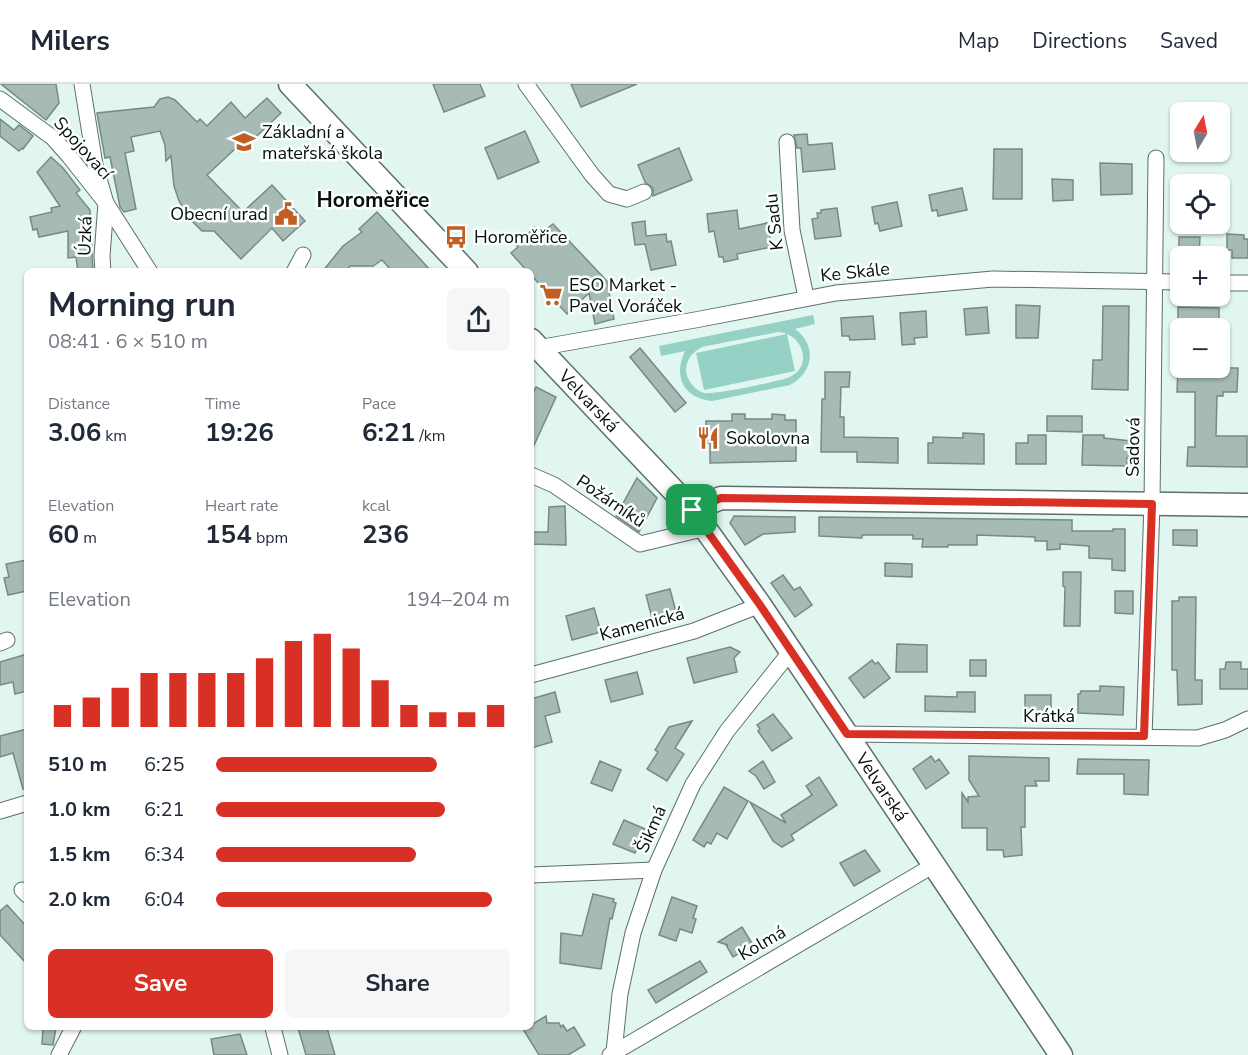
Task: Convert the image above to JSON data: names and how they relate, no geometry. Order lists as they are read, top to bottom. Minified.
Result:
{"streets":{"main road":["Velvarská"],"street":["Spojovací","K Sadu","Úzká","Ke Skále","Sadová","Požárníků","Kamenická","Krátká","Šikmá","Kolmá"]},"crossings":[["Spojovací","Úzká"],["K Sadu","Ke Skále"],["Ke Skále","Velvarská"],["Ke Skále","Sadová"],["Velvarská","Požárníků"],["Velvarská","Kamenická"],["Velvarská","Krátká"],["Velvarská","Šikmá"],["Velvarská","Kolmá"],["Sadová","Krátká"],["Šikmá","Kolmá"]],"districts":["Horoměřice"],"places":{"school or university":["Základní a mateřská škola"],"public building":["Obecní urad"],"bus stop":["Horoměřice"],"supermarket":["ESO Market - Pavel Voráček"],"restaurant":["Sokolovna"]},"north":"top","page":{"header":"Milers","nav":["Map","Directions","Saved"],"map_buttons":["+","−"],"heading":["Morning run","08:41 · 6 × 510 m"],"stats":[["Distance","3.06 km"],["Time","19:26"],["Pace","6:21 /km"],["Elevation","60 m"],["Heart rate","154 bpm"],["kcal","236"]],"chart":["Elevation","194–204 m"],"list":[{"name":"510 m","note":"6:25"},{"name":"1.0 km","note":"6:21"},{"name":"1.5 km","note":"6:34"},{"name":"2.0 km","note":"6:04"}],"buttons":["Save","Share"]}}
